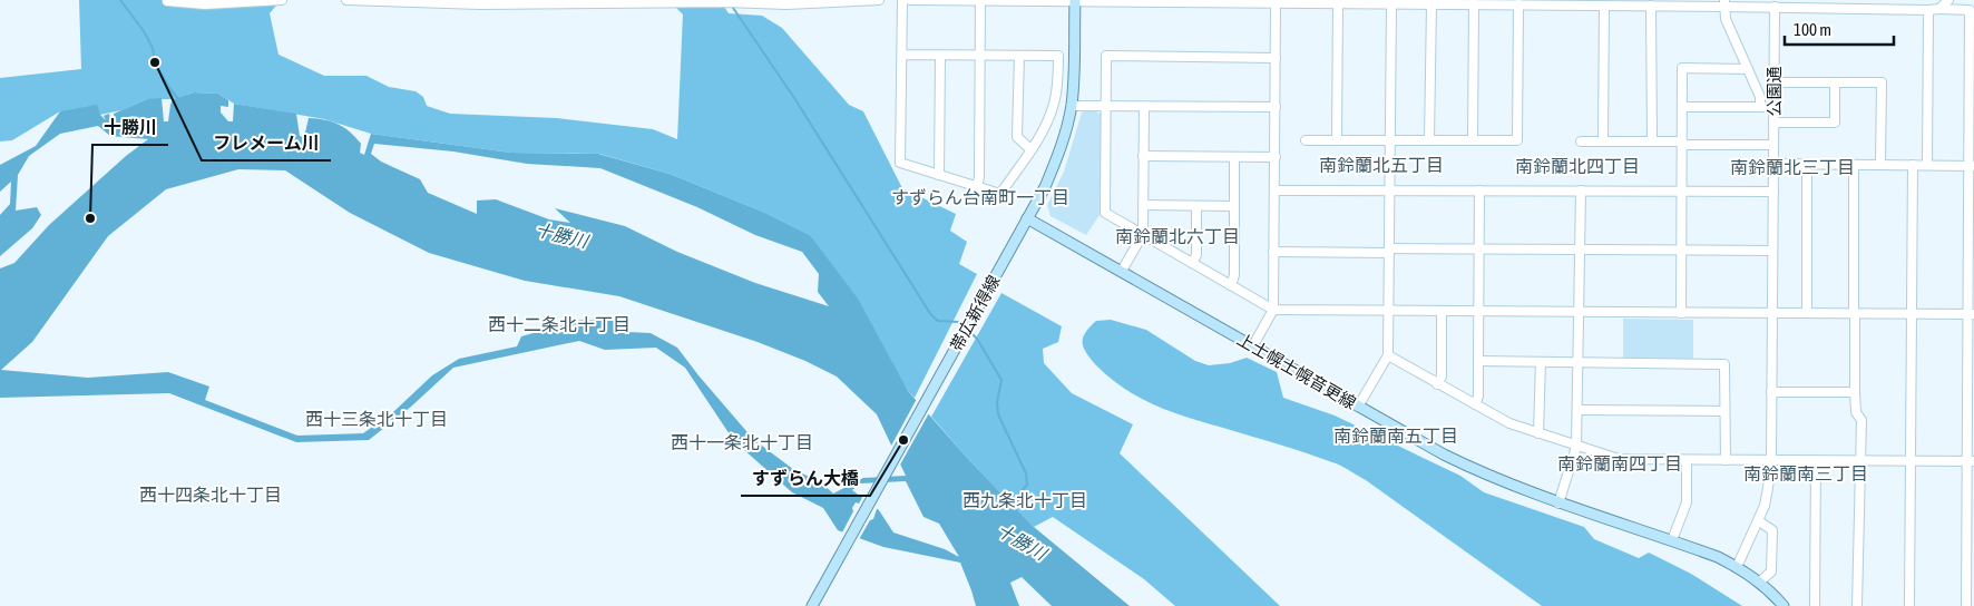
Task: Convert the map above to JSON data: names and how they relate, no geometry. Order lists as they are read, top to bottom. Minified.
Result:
{"streets":{"main road":["帯広新得線","上士幌士幌音更線"],"street":["公園通"]},"crossings":[["公園通","上士幌士幌音更線"],["帯広新得線","上士幌士幌音更線"]],"districts":["南鈴蘭北五丁目","南鈴蘭北四丁目","南鈴蘭北三丁目","すずらん台南町一丁目","南鈴蘭北六丁目","西十二条北十丁目","西十三条北十丁目","南鈴蘭南五丁目","西十一条北十丁目","南鈴蘭南四丁目","南鈴蘭南三丁目","西十四条北十丁目","西九条北十丁目"],"water":["十勝川"],"places":["フレメーム川","十勝川","すずらん大橋"],"scale_bar":"100 m"}
